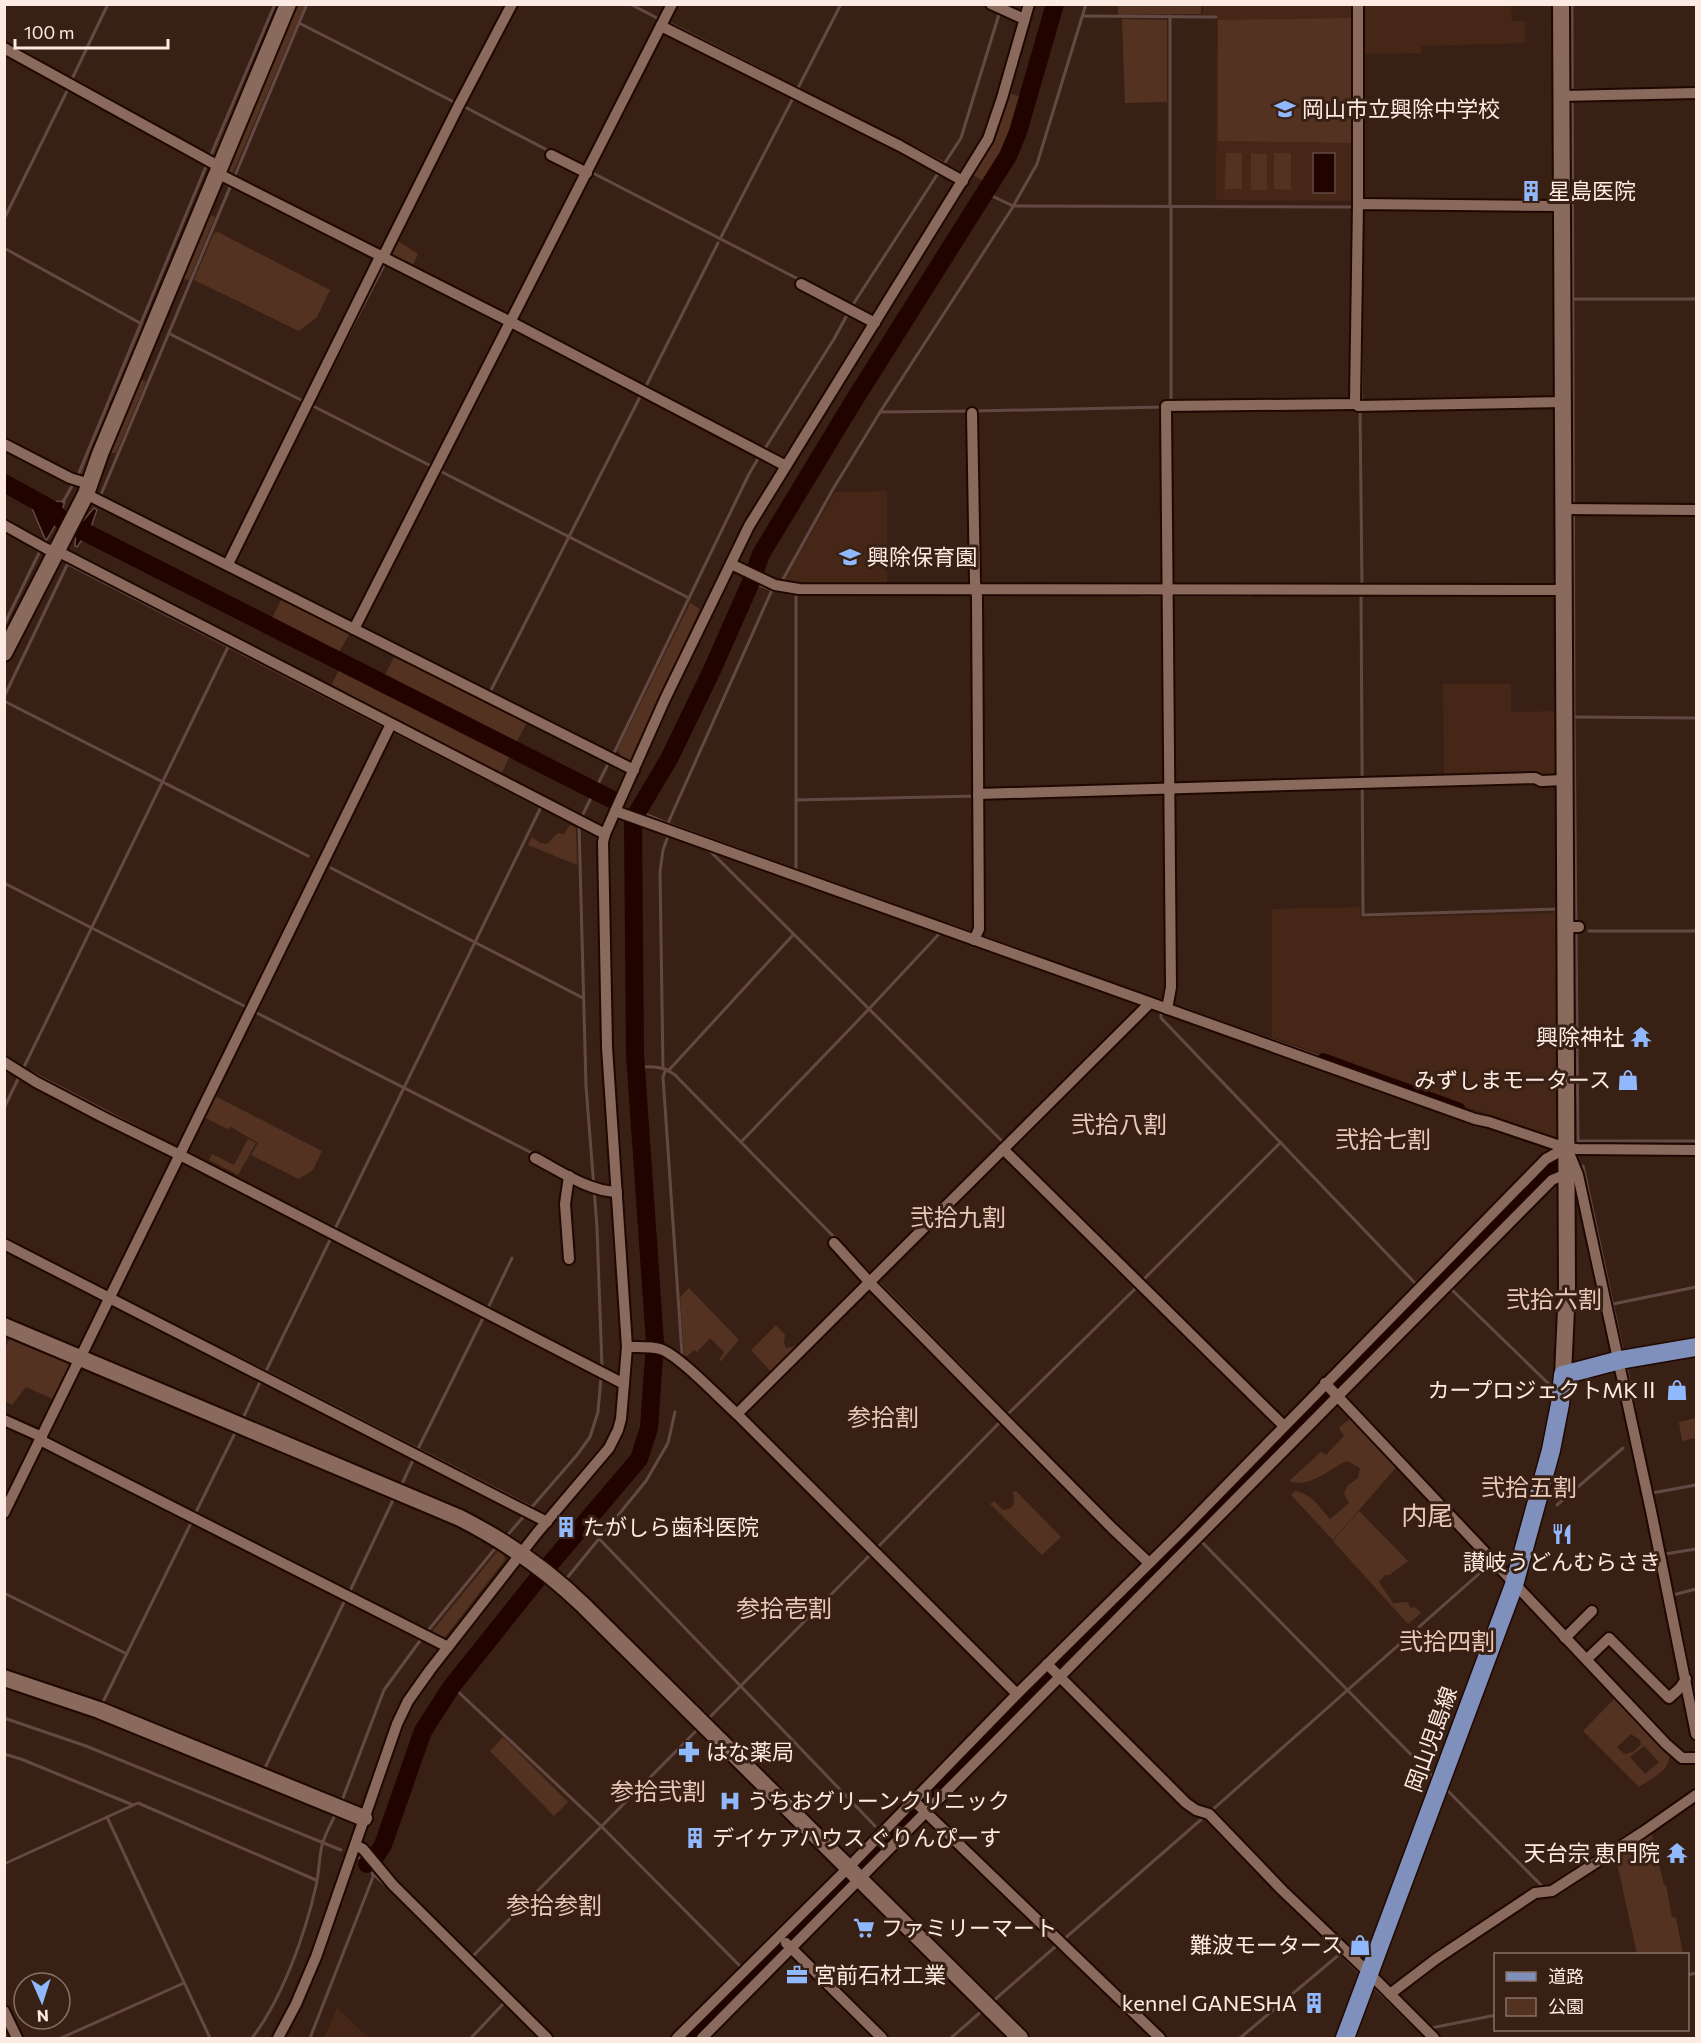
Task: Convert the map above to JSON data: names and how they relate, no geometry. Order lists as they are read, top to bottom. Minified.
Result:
{"streets":{"main road":["岡山児島線"]},"districts":["弐拾八割","弐拾七割","弐拾九割","弐拾六割","参拾割","弐拾五割","内尾","参拾壱割","弐拾四割","参拾弐割","参拾参割"],"places":{"school or university":["岡山市立興除中学校","興除保育園"],"building":["星島医院","たがしら歯科医院","デイケアハウス ぐりんぴーす","kennel GANESHA"],"temple":["興除神社","天台宗 恵門院"],"shop":["みずしまモータース","カープロジェクトMKⅡ","難波モータース"],"restaurant":["讃岐うどんむらさき"],"pharmacy":["はな薬局"],"hospital":["うちおグリーンクリニック"],"supermarket":["ファミリーマート"],"office":["宮前石材工業"]},"legend":["道路","公園"],"scale_bar":"100 m","north":"bottom"}
